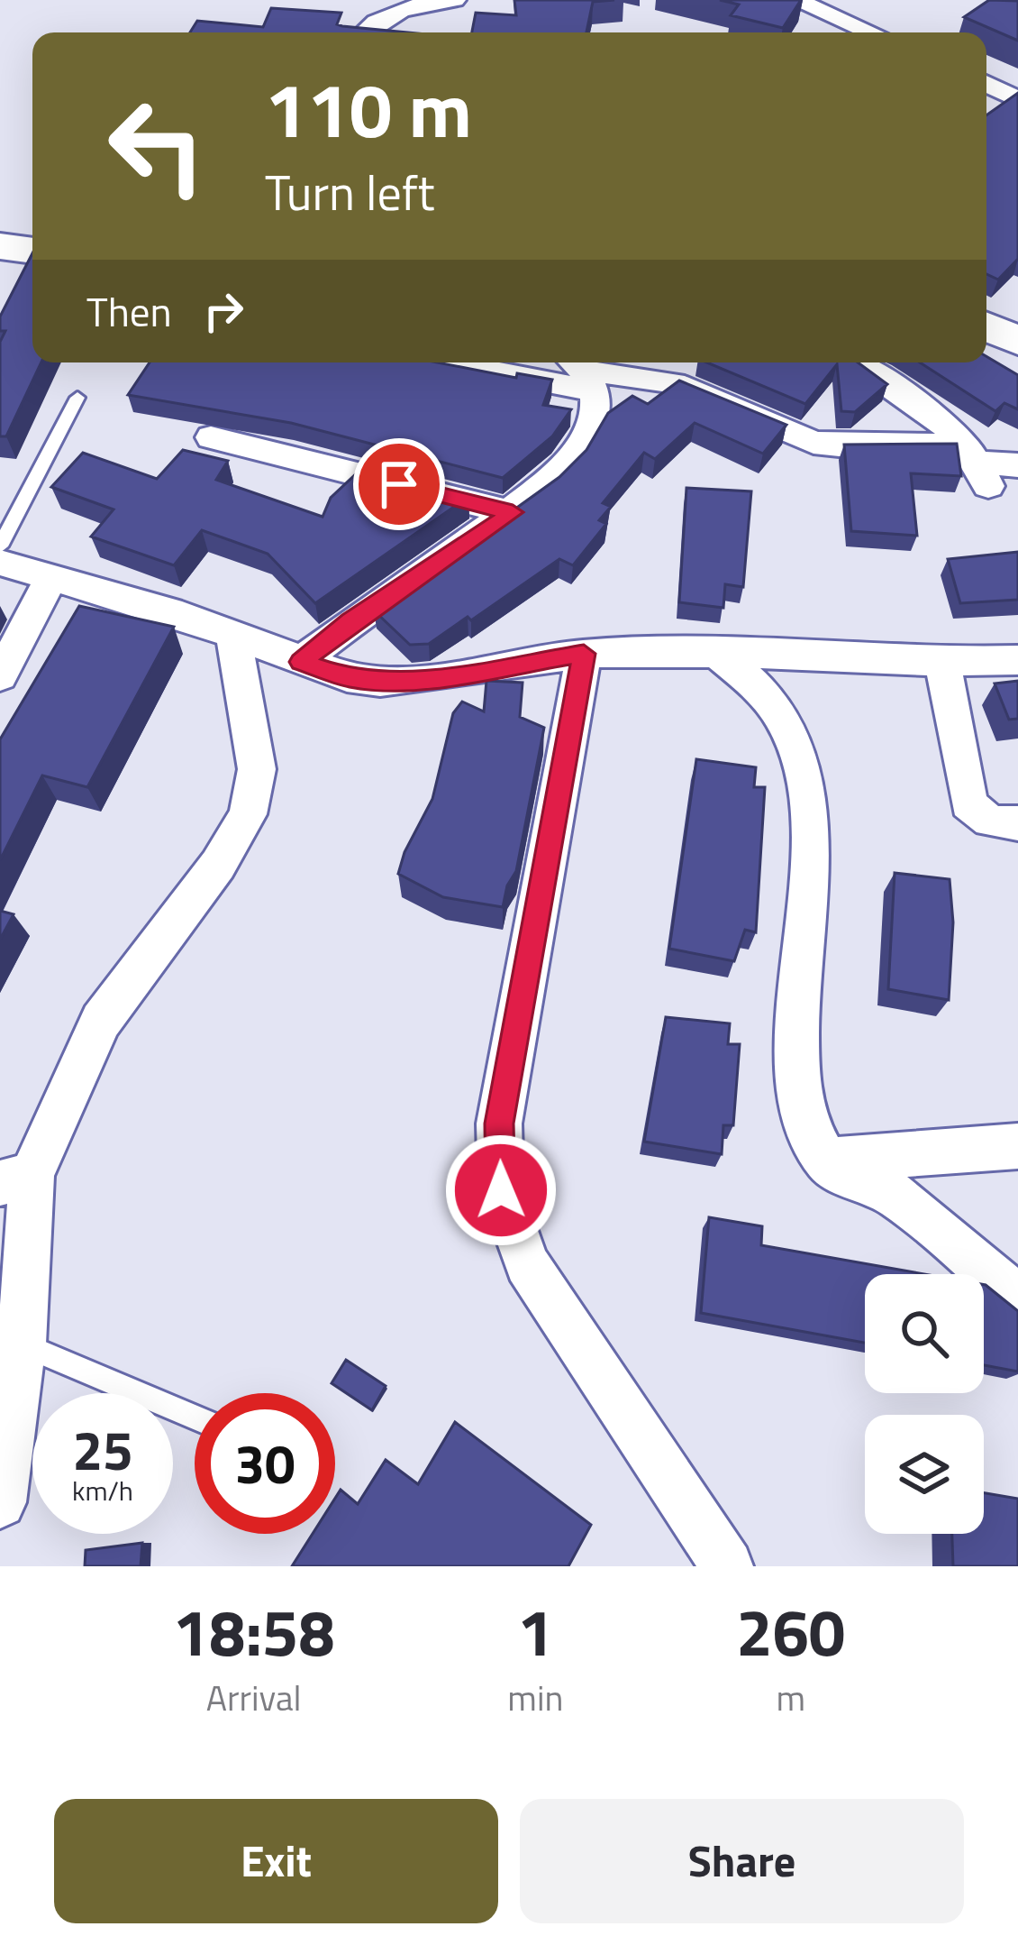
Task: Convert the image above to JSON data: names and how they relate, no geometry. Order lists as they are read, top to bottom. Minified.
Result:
{"page":{"turn":["110 m","Turn left"],"then":"Then","speed":"25 km/h","limit":"30","eta":["18:58","Arrival","1","min","260","m"],"buttons":["Exit","Share"]}}
